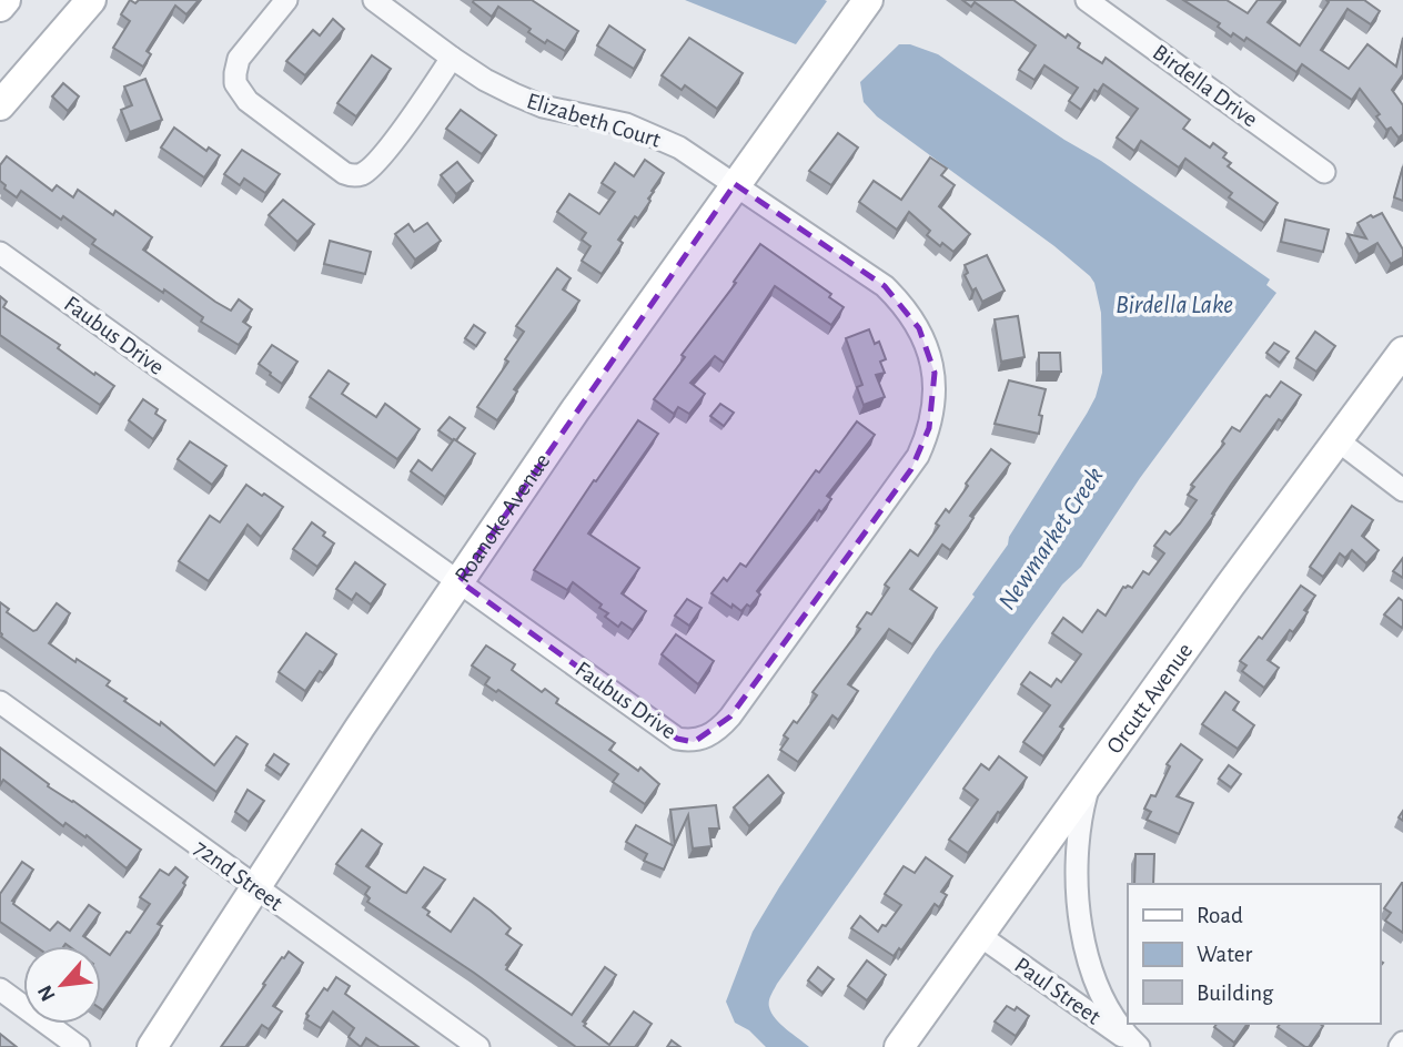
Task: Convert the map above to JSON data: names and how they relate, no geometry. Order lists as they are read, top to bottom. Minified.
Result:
{"streets":{"street":["Birdella Drive","Elizabeth Court","Faubus Drive","Roanoke Avenue","Orcutt Avenue","72nd Street","Paul Street"]},"crossings":[["Elizabeth Court","Faubus Drive"],["Elizabeth Court","Roanoke Avenue"],["Faubus Drive","Roanoke Avenue"],["Roanoke Avenue","72nd Street"],["Orcutt Avenue","Paul Street"]],"water":["Birdella Lake","Newmarket Creek"],"legend":["Road","Water","Building"],"north":"bottom left"}
